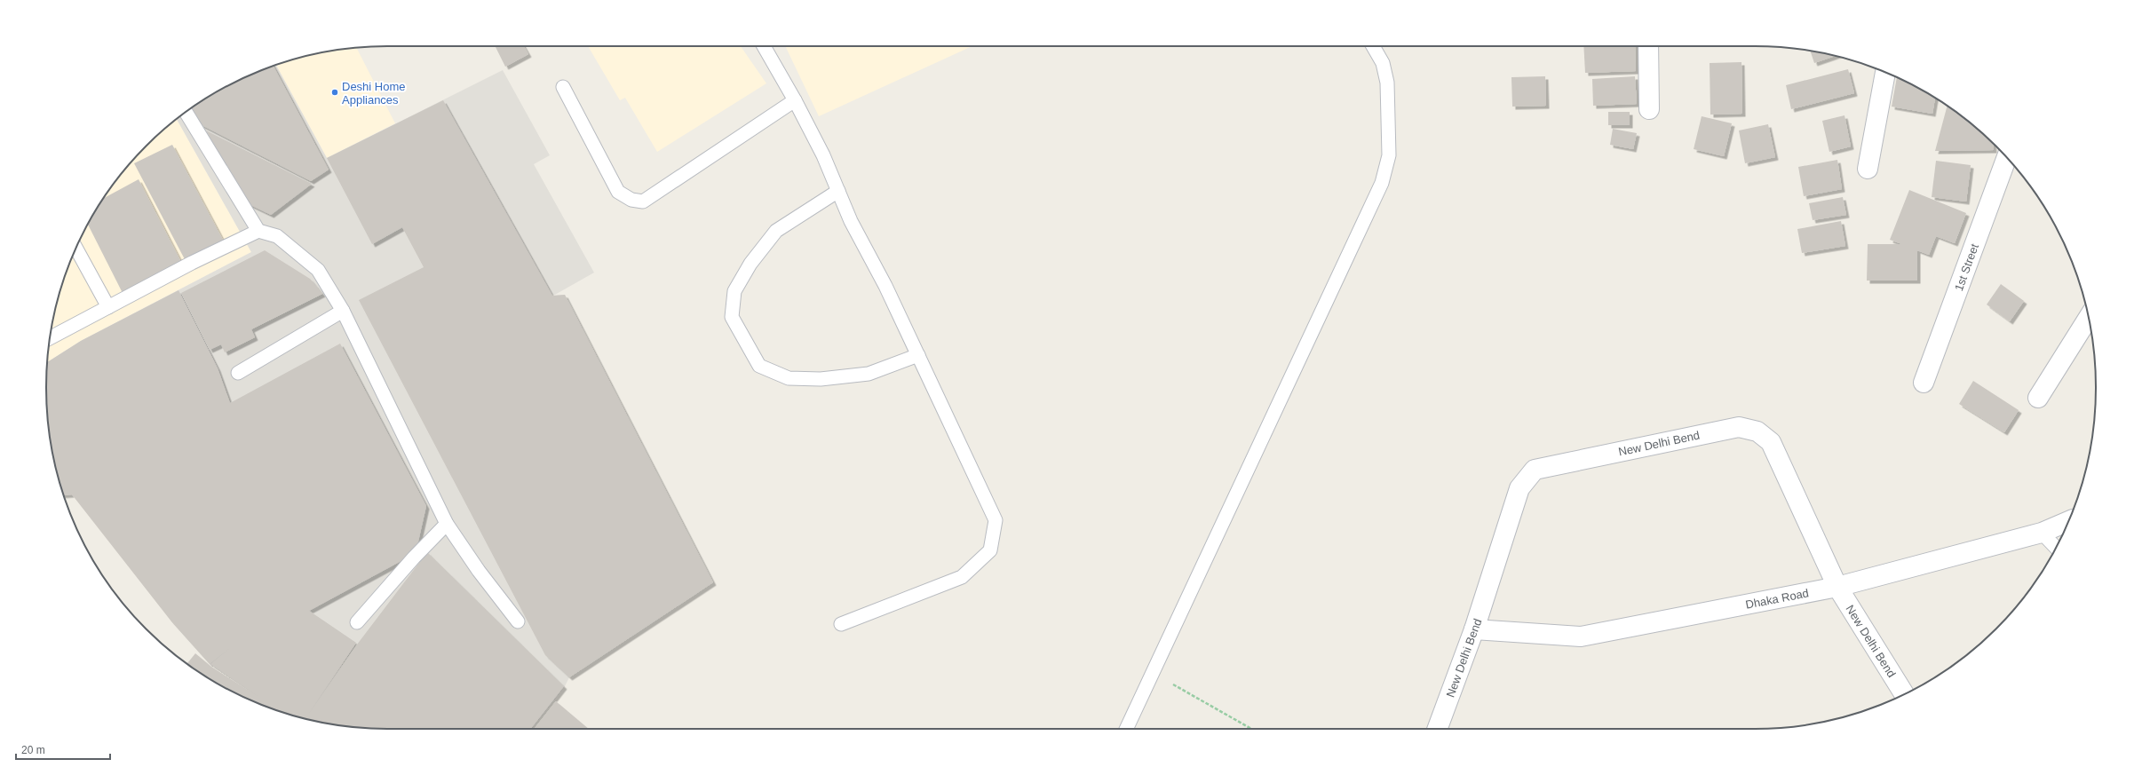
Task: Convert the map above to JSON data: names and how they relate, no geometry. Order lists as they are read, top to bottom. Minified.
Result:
{"streets":{"street":["1st Street","New Delhi Bend","Dhaka Road"]},"crossings":[["New Delhi Bend","Dhaka Road"]],"places":["Deshi Home Appliances"],"scale_bar":"20 m"}
